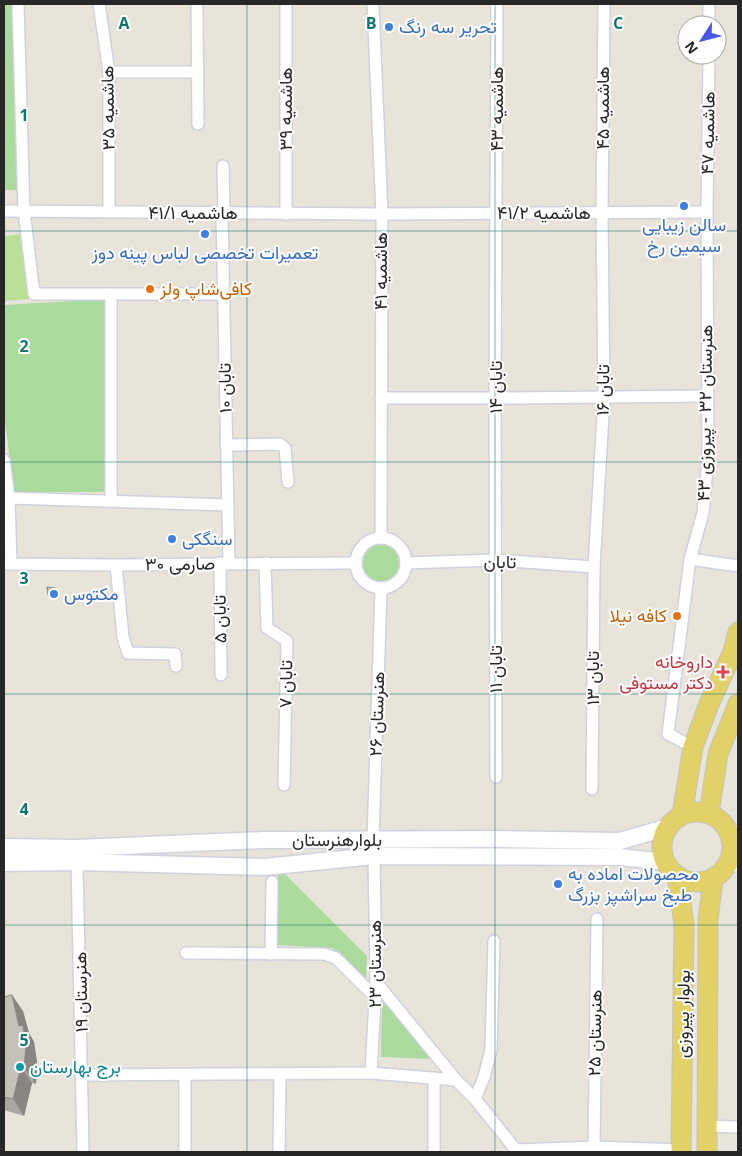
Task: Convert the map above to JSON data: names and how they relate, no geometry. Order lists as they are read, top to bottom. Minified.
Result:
{"streets":{"main road":["بلوارهنرستان","بولوار پیروزی"],"street":["هاشمیه ۳۵","هاشمیه ۴۵","هاشمیه ۳۹","هاشمیه ۴۳","هاشمیه ۴۷","هاشمیه ۴۱/۱","هاشمیه ۴۱/۲","هاشمیه ۴۱","تابان ۱۴","تابان ۱۰","تابان ۱۶","هنرستان ۳۲ - پیروزی ۴۳","تابان","صارمی ۳۰","تابان ۵","تابان ۱۱","تابان ۱۳","تابان ۷","هنرستان ۲۶","هنرستان ۲۳","هنرستان ۱۹","هنرستان ۲۵"]},"crossings":[["هاشمیه ۳۵","هاشمیه ۴۱/۱"],["هاشمیه ۴۵","هاشمیه ۴۱/۲"],["هاشمیه ۴۵","تابان ۱۶"],["هاشمیه ۳۹","هاشمیه ۴۱/۱"],["هاشمیه ۴۳","هاشمیه ۴۱/۲"],["هاشمیه ۴۳","تابان ۱۴"],["هاشمیه ۴۷","هاشمیه ۴۱/۲"],["هاشمیه ۴۷","هنرستان ۳۲ - پیروزی ۴۳"],["هاشمیه ۴۱/۱","هاشمیه ۴۱/۲"],["هاشمیه ۴۱/۱","هاشمیه ۴۱"],["هاشمیه ۴۱/۱","تابان ۱۰"],["هاشمیه ۴۱/۲","هاشمیه ۴۱"],["هاشمیه ۴۱/۲","تابان ۱۴"],["هاشمیه ۴۱/۲","تابان ۱۶"],["هاشمیه ۴۱/۲","هنرستان ۳۲ - پیروزی ۴۳"],["هاشمیه ۴۱","تابان"],["هاشمیه ۴۱","صارمی ۳۰"],["هاشمیه ۴۱","هنرستان ۲۶"],["تابان ۱۴","تابان"],["تابان ۱۴","تابان ۱۱"],["تابان ۱۰","صارمی ۳۰"],["تابان ۱۰","تابان ۵"],["تابان ۱۶","تابان"],["تابان ۱۶","تابان ۱۳"],["تابان","صارمی ۳۰"],["تابان","تابان ۱۱"],["تابان","تابان ۱۳"],["تابان","هنرستان ۲۶"],["صارمی ۳۰","تابان ۵"],["صارمی ۳۰","تابان ۷"],["صارمی ۳۰","هنرستان ۲۶"],["هنرستان ۲۶","بلوارهنرستان"],["هنرستان ۲۶","هنرستان ۲۳"],["بلوارهنرستان","هنرستان ۲۳"],["بلوارهنرستان","هنرستان ۱۹"],["بلوارهنرستان","بولوار پیروزی"]],"places":{"other":["تحریر سه رنگ","سالن زیبایی سیمین رخ","تعمیرات تخصصی لباس پینه دوز","کافی‌شاپ ولز","سنگکی","مکتوس","کافه نیلا","محصولات اماده به طبخ سراشپز بزرگ","برج بهارستان"],"health":["داروخانه دکتر مستوفی"]},"north":"bottom left","grid":{"columns":["A","B","C"],"rows":["1","2","3","4","5"]}}
